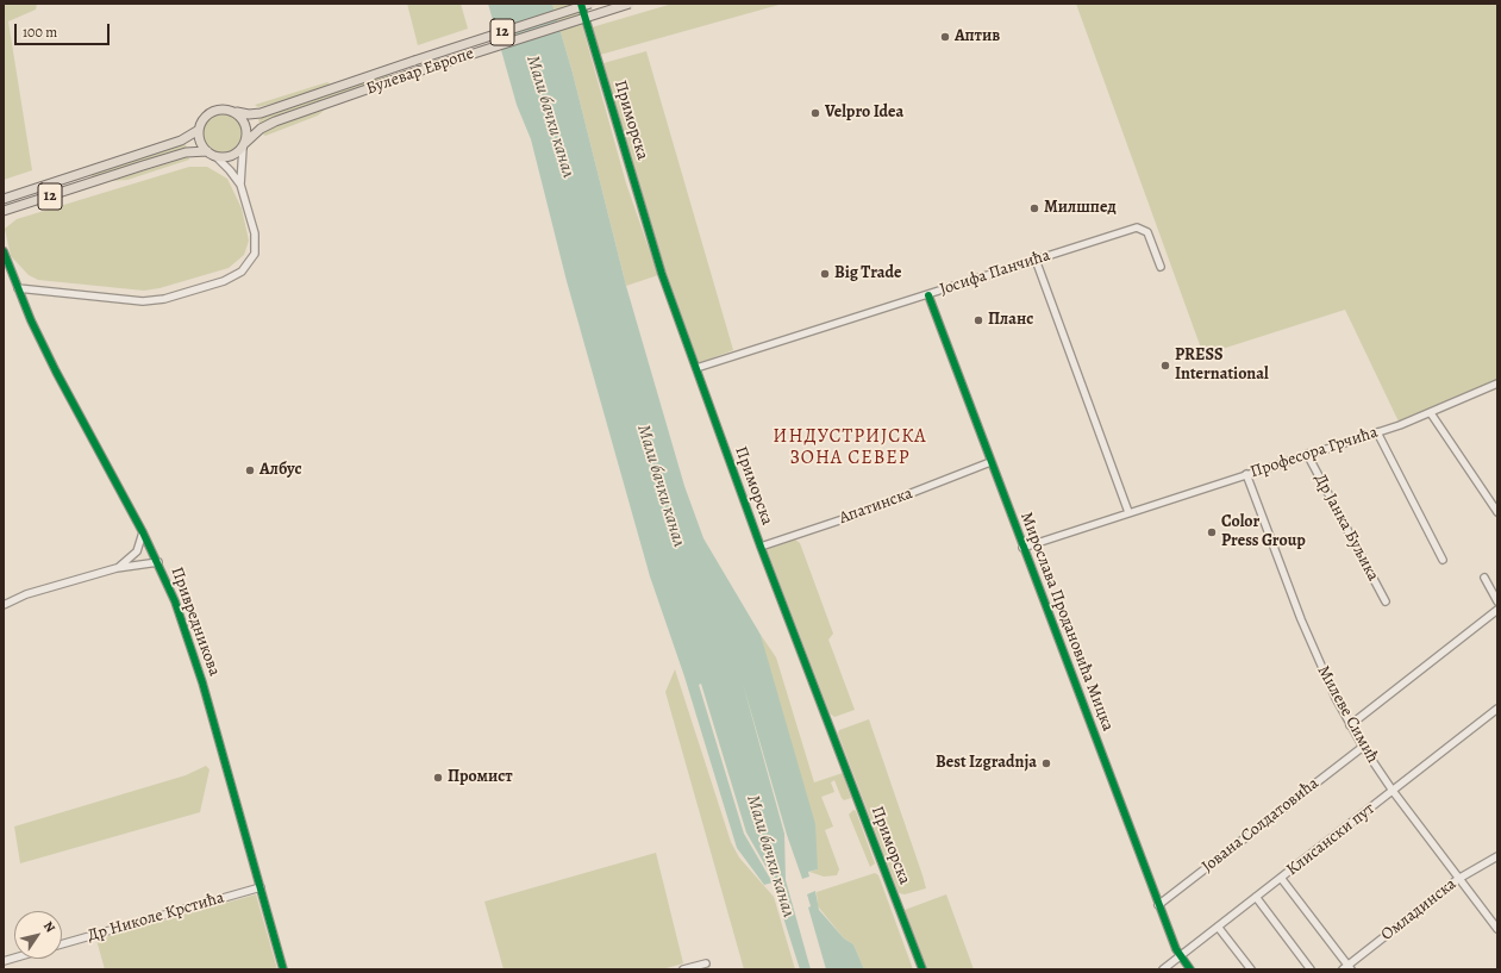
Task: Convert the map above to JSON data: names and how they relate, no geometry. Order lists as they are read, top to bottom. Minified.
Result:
{"streets":{"main road":["12","Булевар Европе"],"street":["Приморска","Јосифа Панчића","Професора Грчића","Апатинска","Др Јанка Буљика","Привредникова","Мирослава Продановића Мицка","Милеве Симић","Јована Солдатовића","Клисански пут","Омладинска","Др Николе Крстића"]},"crossings":[["12","Булевар Европе"],["Приморска","Јосифа Панчића"],["Приморска","Апатинска"],["Јосифа Панчића","Мирослава Продановића Мицка"],["Професора Грчића","Др Јанка Буљика"],["Професора Грчића","Мирослава Продановића Мицка"],["Професора Грчића","Милеве Симић"],["Апатинска","Мирослава Продановића Мицка"],["Привредникова","Др Николе Крстића"],["Мирослава Продановића Мицка","Јована Солдатовића"],["Мирослава Продановића Мицка","Клисански пут"],["Милеве Симић","Јована Солдатовића"],["Милеве Симић","Клисански пут"],["Милеве Симић","Омладинска"]],"districts":["ИНДУСТРИЈСКА ЗОНА СЕВЕР"],"water":["Мали бачки канал"],"places":["Аптив","Velpro Idea","Милшпед","Big Trade","Планс","PRESS International","Албус","Color Press Group","Best Izgradnja","Промист"],"scale_bar":"100 m","north":"top right"}
